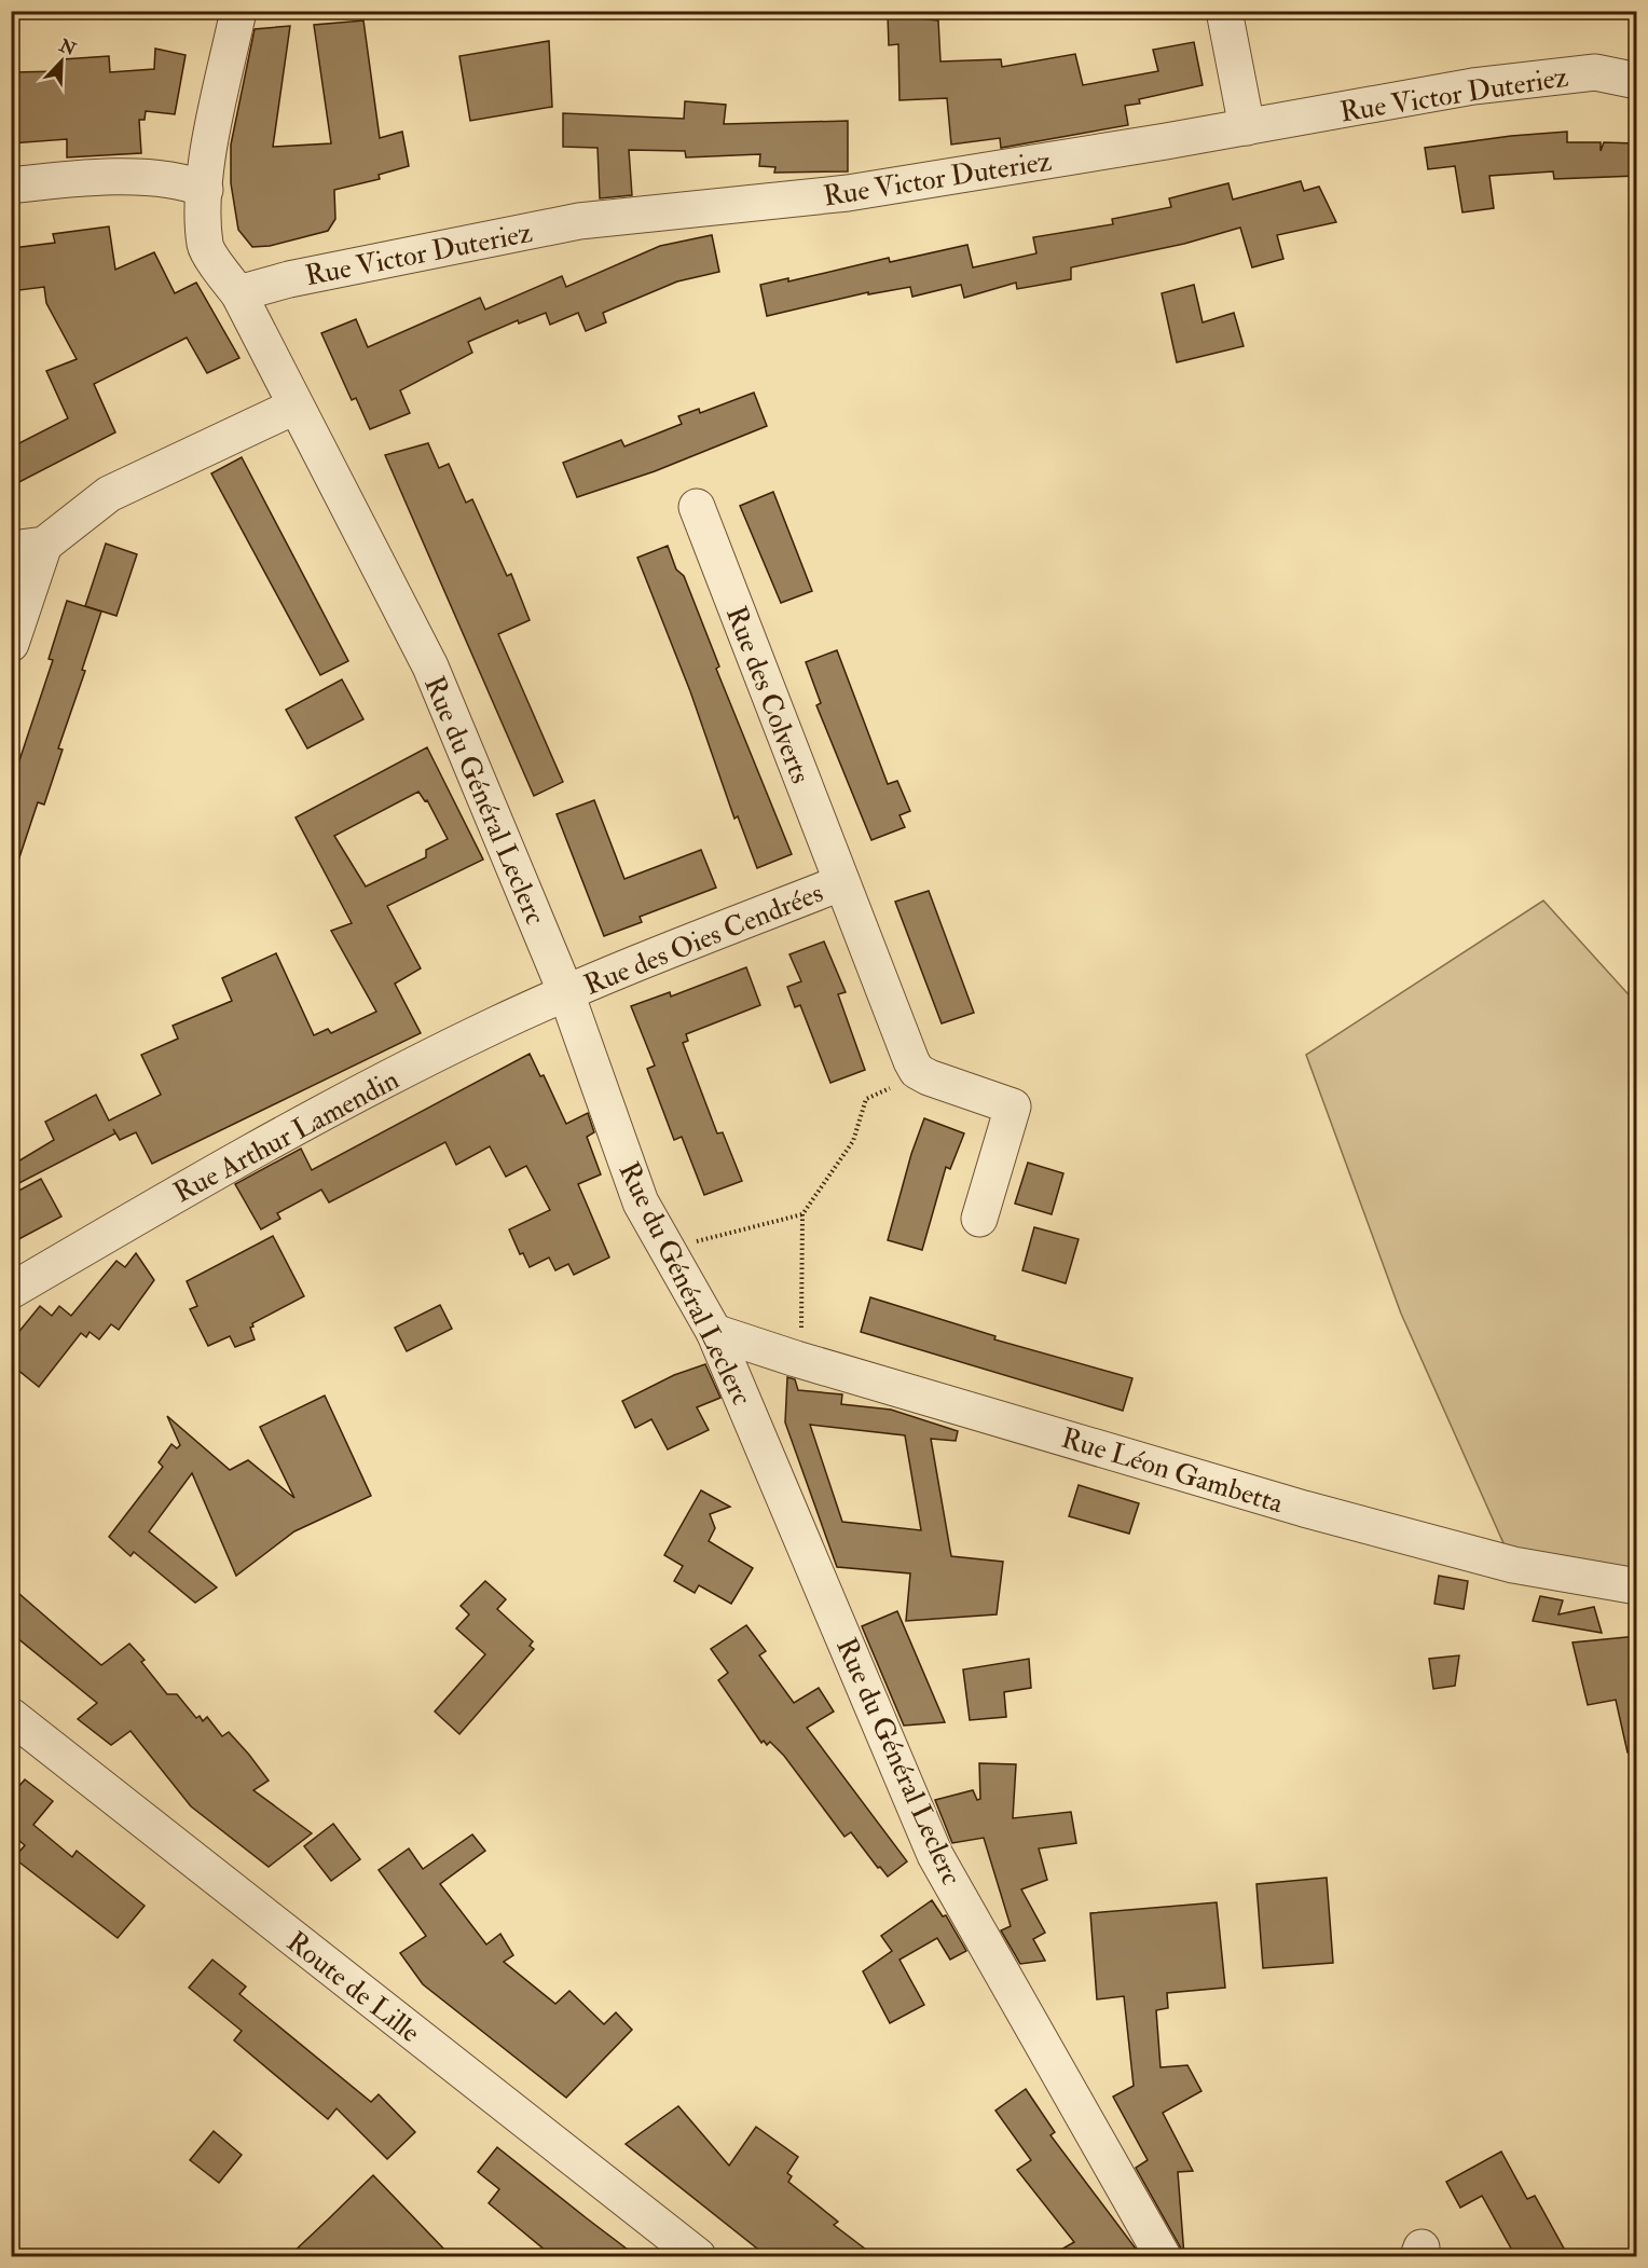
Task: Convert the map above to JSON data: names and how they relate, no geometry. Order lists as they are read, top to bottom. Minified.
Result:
{"streets":{"street":["Rue Victor Duteriez","Rue des Colverts","Rue du Général Leclerc","Rue des Oies Cendrées","Rue Arthur Lamendin","Rue Léon Gambetta","Route de Lille"]},"crossings":[["Rue Victor Duteriez","Rue du Général Leclerc"],["Rue des Colverts","Rue des Oies Cendrées"],["Rue du Général Leclerc","Rue des Oies Cendrées"],["Rue du Général Leclerc","Rue Arthur Lamendin"],["Rue du Général Leclerc","Rue Léon Gambetta"],["Rue des Oies Cendrées","Rue Arthur Lamendin"]],"north":"top right"}
